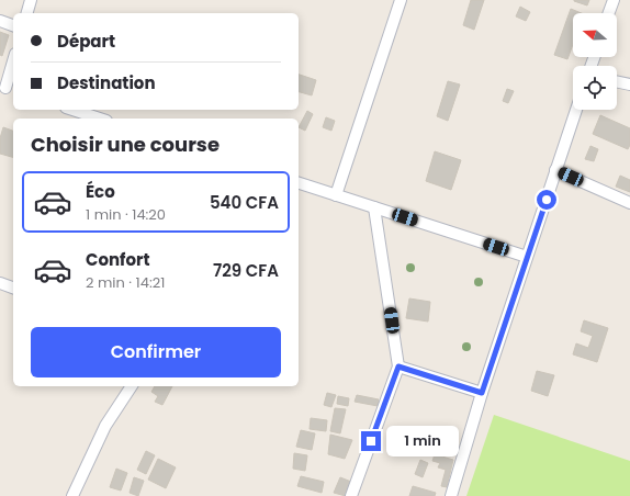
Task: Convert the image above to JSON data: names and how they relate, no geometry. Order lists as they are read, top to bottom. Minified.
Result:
{"north":"left","page":{"banner":["Départ","Destination"],"heading":"Choisir une course","list":[{"name":"Éco","note":"1 min · 14:20","value":"540 CFA"},{"name":"Confort","note":"2 min · 14:21","value":"729 CFA"}],"buttons":"Confirmer","bubble":"1 min"}}
